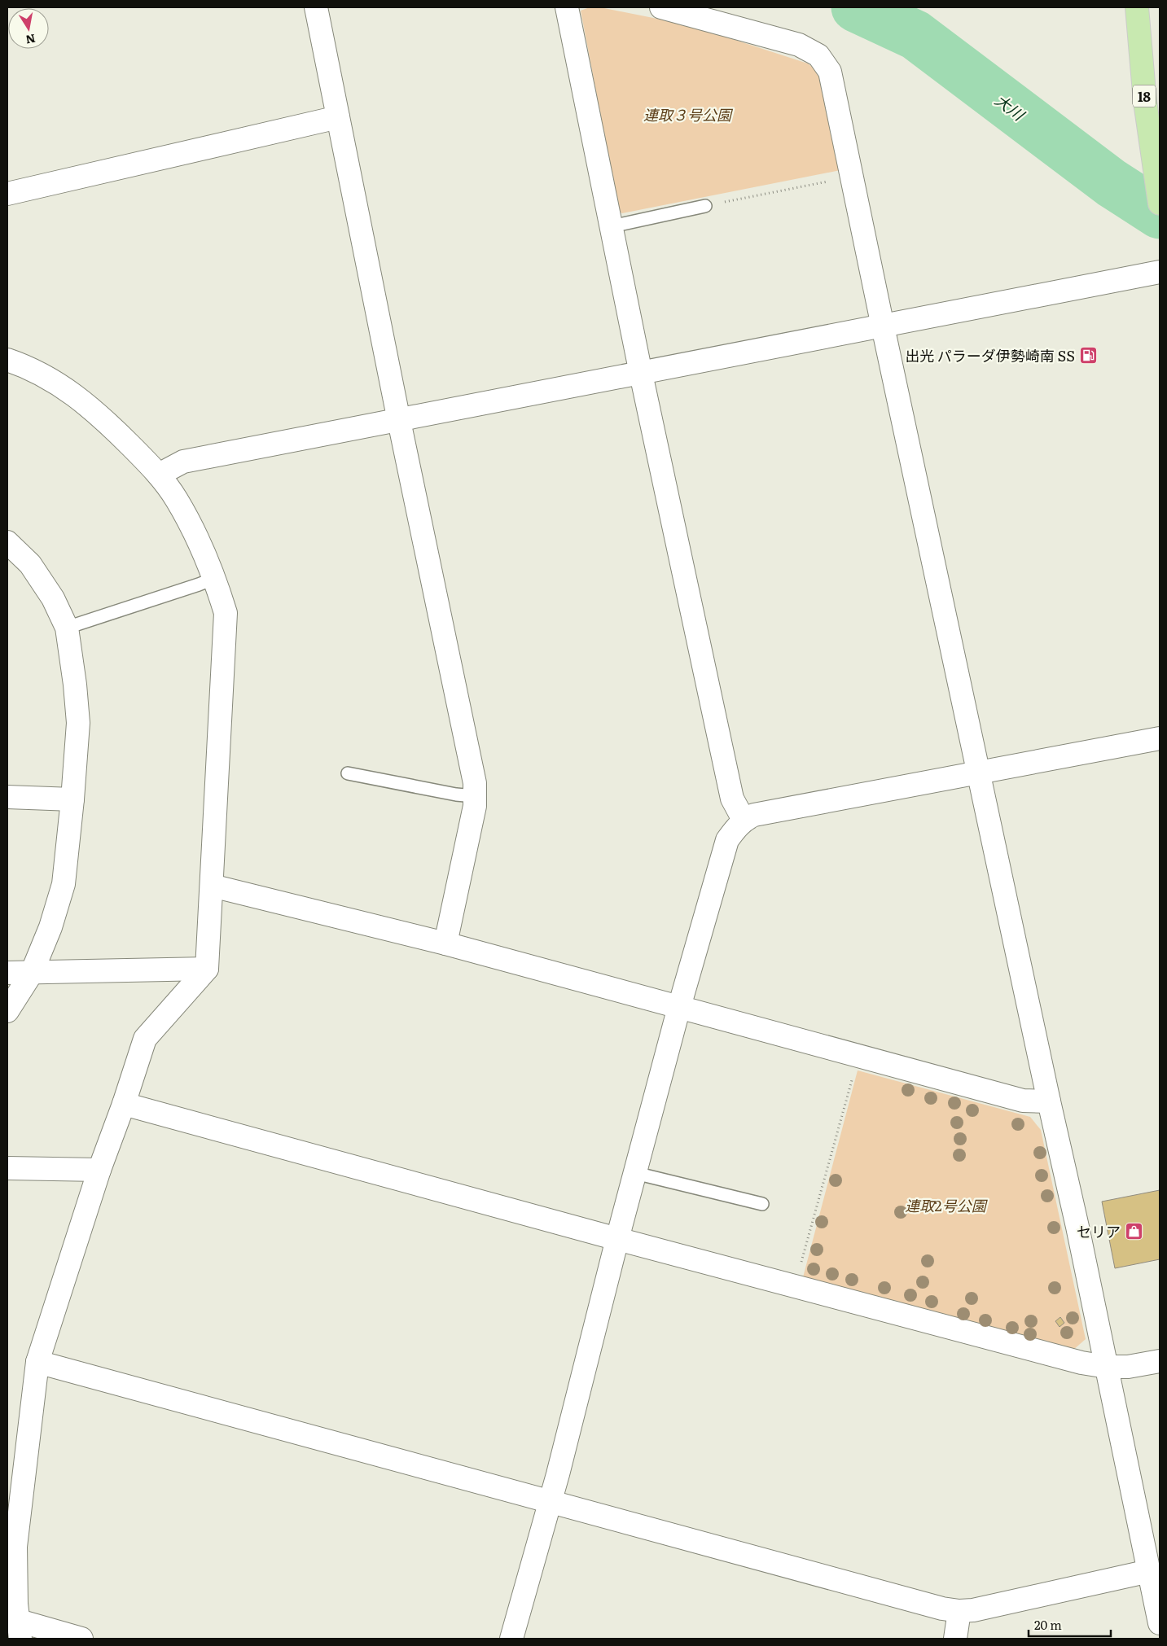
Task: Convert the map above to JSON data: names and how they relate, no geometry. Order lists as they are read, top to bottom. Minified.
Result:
{"streets":{"main road":["18"]},"water":["大川"],"parks":["連取３号公園","連取2号公園"],"places":{"fuel station":["出光 パラーダ伊勢崎南 SS"],"shop":["セリア"]},"scale_bar":"20 m","north":"bottom"}
